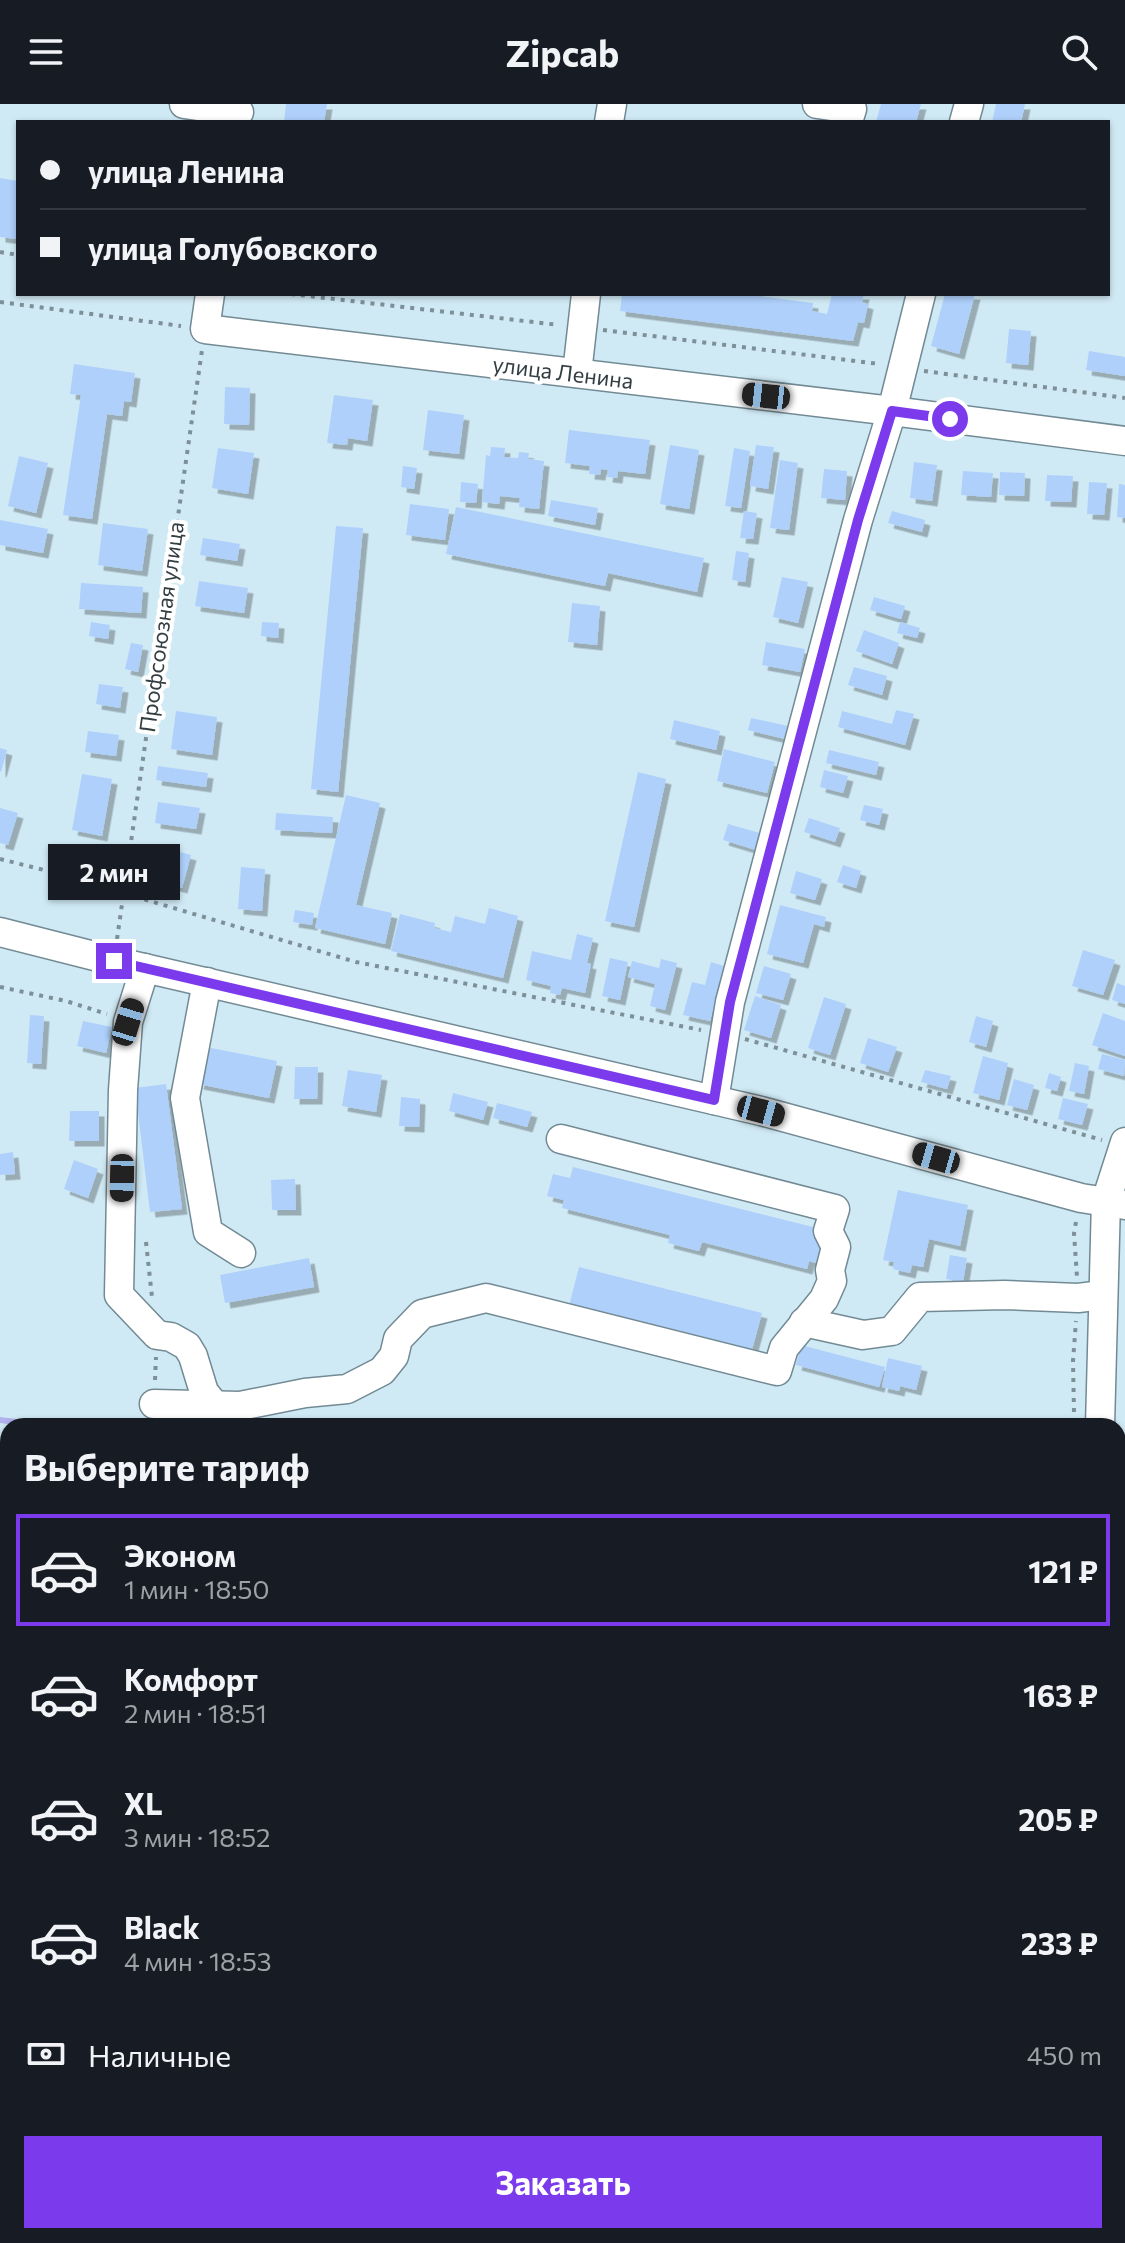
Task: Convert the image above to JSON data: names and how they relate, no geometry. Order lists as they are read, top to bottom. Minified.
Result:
{"streets":{"street":["улица Ленина"],"path":["Профсоюзная улица"]},"crossings":[["улица Ленина","Профсоюзная улица"]],"page":{"header":"Zipcab","banner":["улица Ленина","улица Голубовского"],"bubble":"2 мин","heading":"Выберите тариф","list":[{"name":"Эконом","note":"1 мин · 18:50","value":"121 ₽"},{"name":"Комфорт","note":"2 мин · 18:51","value":"163 ₽"},{"name":"XL","note":"3 мин · 18:52","value":"205 ₽"},{"name":"Black","note":"4 мин · 18:53","value":"233 ₽"}],"pay":["Наличные","450 m"],"buttons":"Заказать"}}
